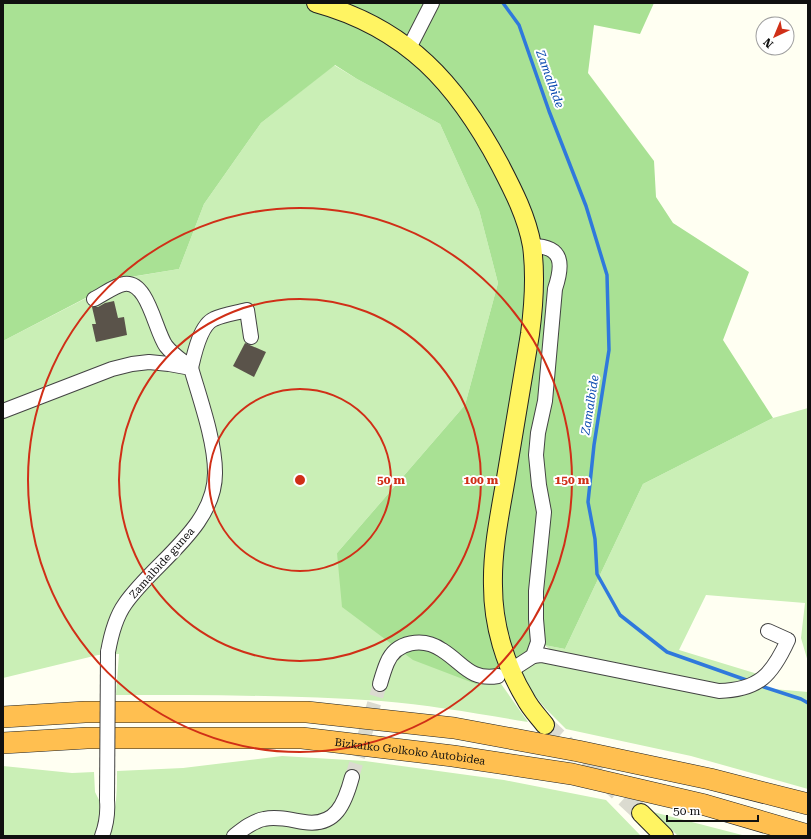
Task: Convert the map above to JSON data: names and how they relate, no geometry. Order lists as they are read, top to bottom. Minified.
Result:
{"streets":{"highway":["Bizkaiko Golkoko Autobidea"],"street":["Zamalbide gunea"]},"water":["Zamalbide"],"scale_bar":"50 m","north":"bottom left","rings":["50 m","100 m","150 m"]}
